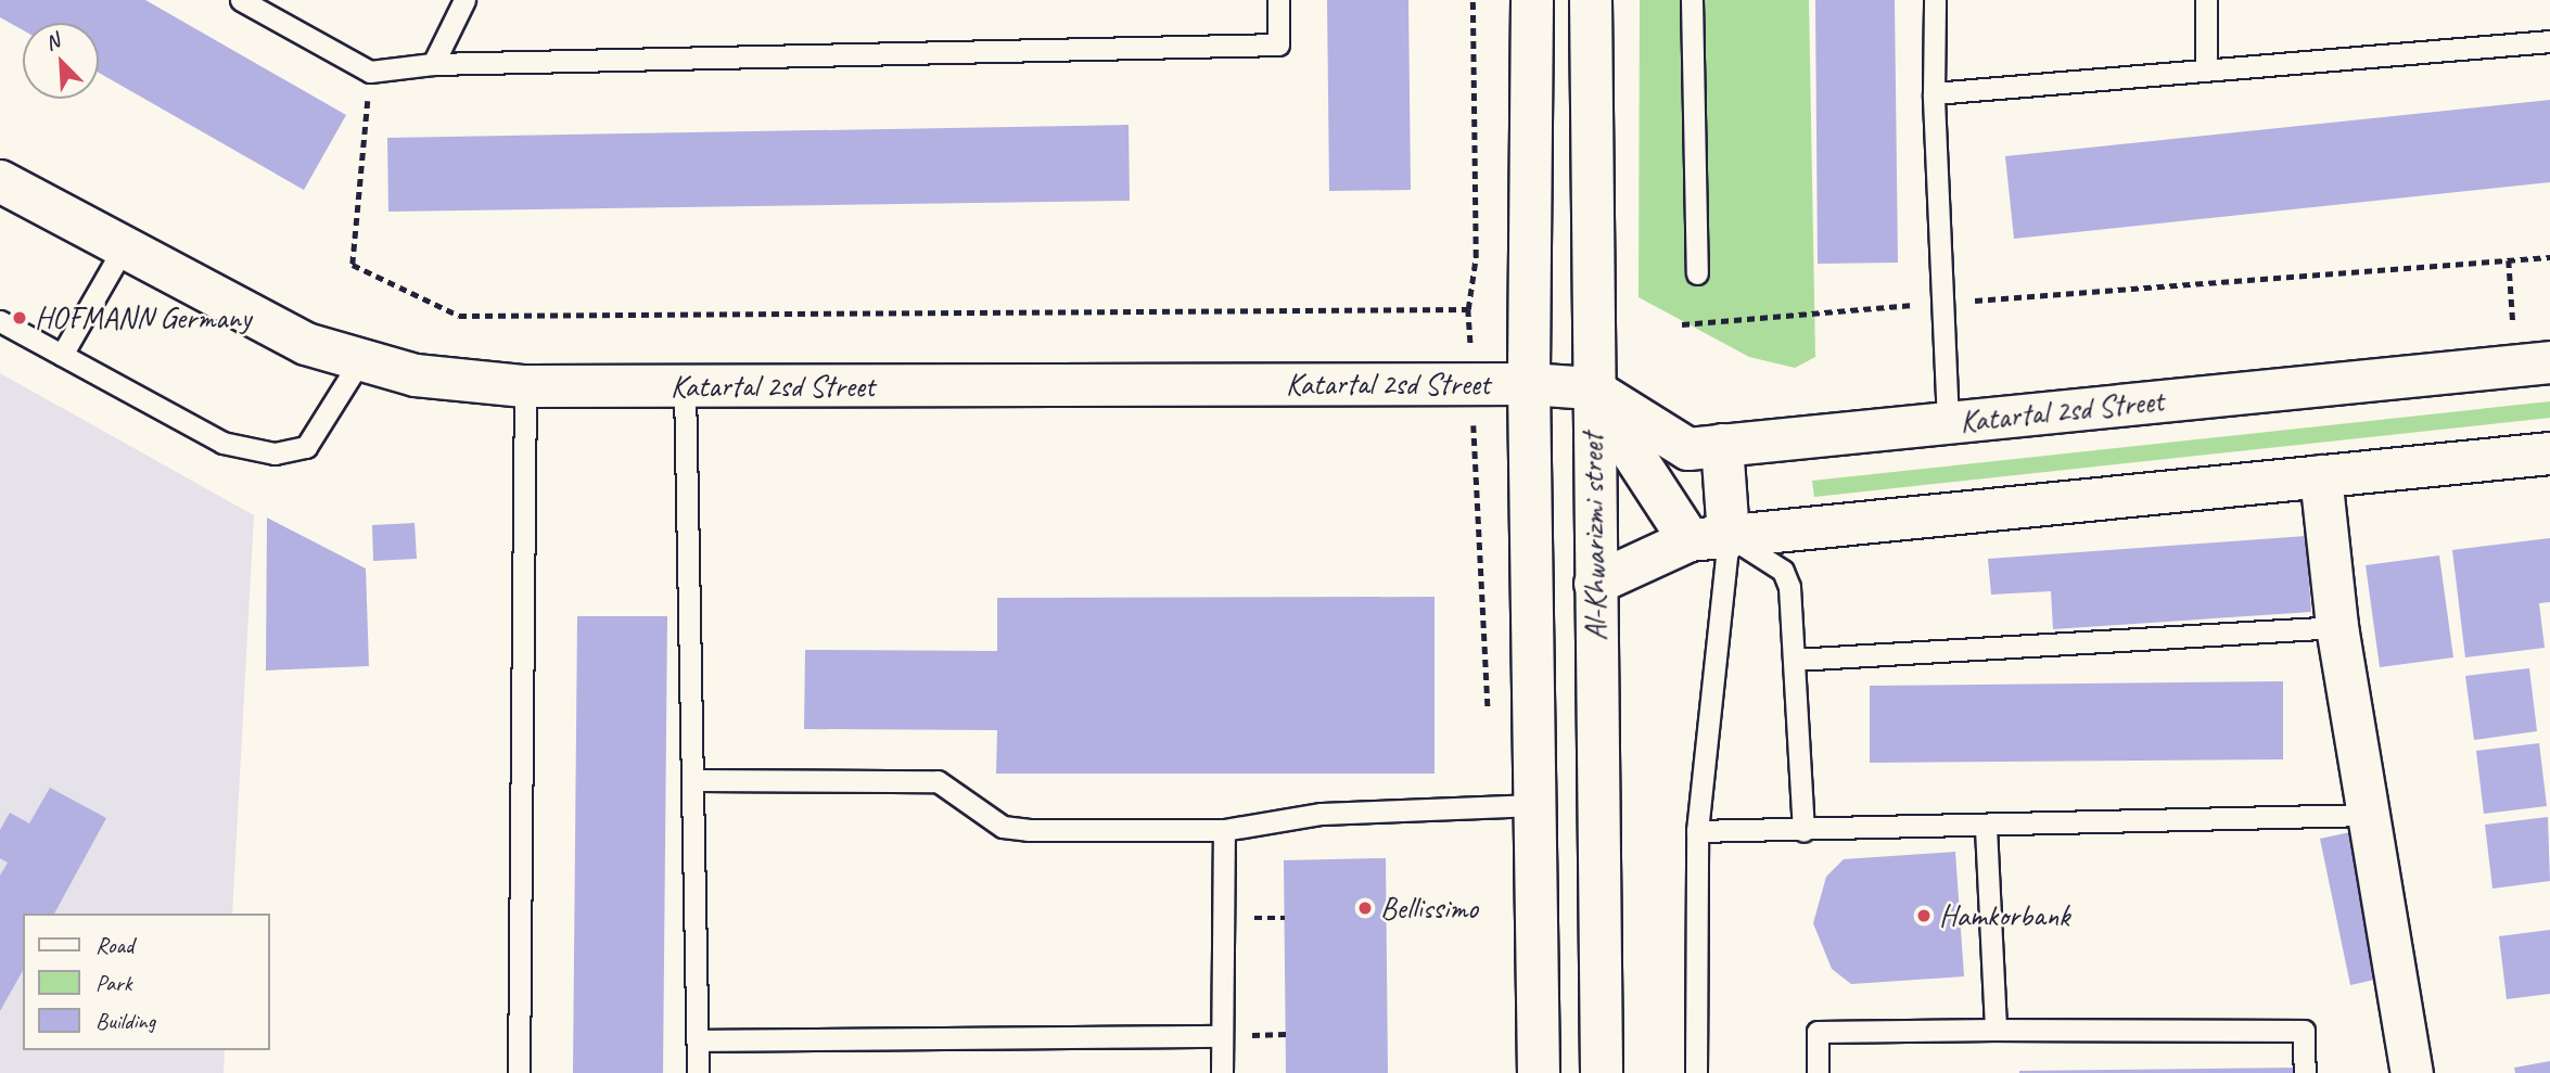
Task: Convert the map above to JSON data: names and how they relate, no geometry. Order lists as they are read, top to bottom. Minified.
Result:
{"streets":{"main road":["Katartal 2sd Street","Al-Khwarizmi street"]},"crossings":[["Katartal 2sd Street","Al-Khwarizmi street"]],"places":["HOFMANN Germany","Bellissimo","Hamkorbank"],"legend":["Road","Park","Building"],"north":"top left"}
